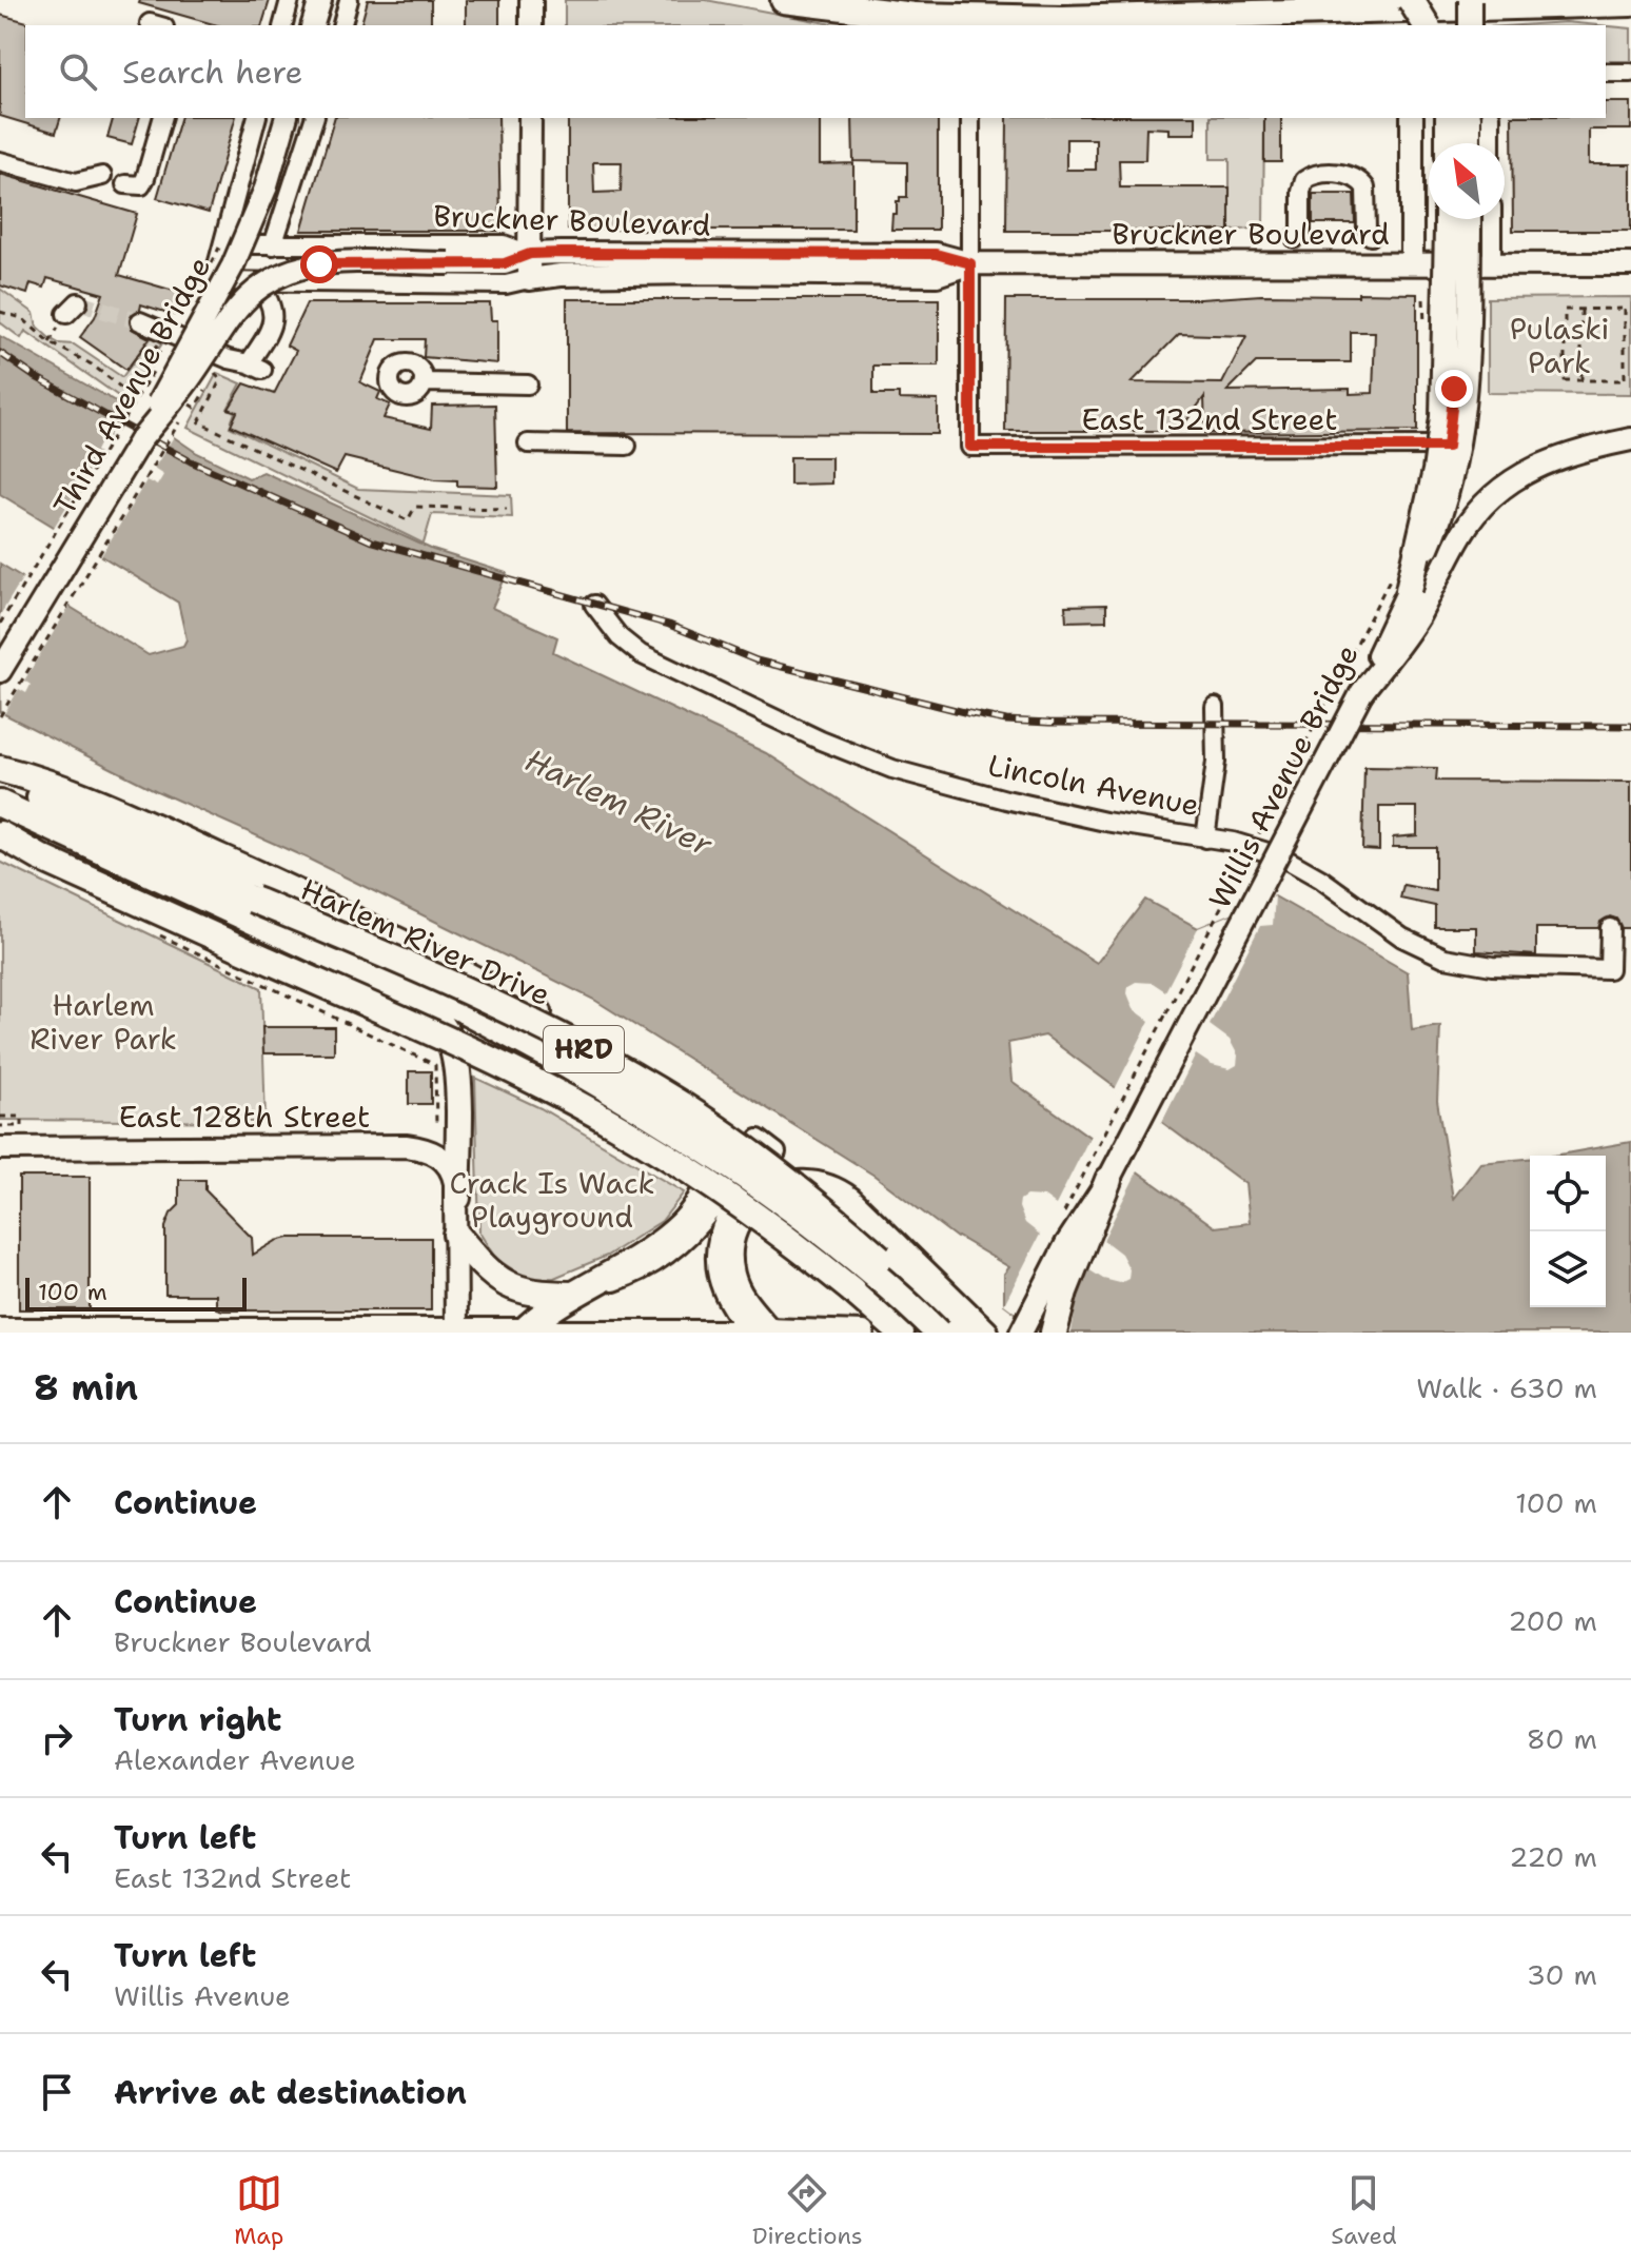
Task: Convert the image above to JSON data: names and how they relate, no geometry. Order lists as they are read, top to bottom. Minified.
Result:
{"streets":{"highway":["Harlem River Drive","HRD"],"main road":["Bruckner Boulevard","Third Avenue Bridge","Willis Avenue Bridge","East 128th Street"],"street":["East 132nd Street","Lincoln Avenue"]},"crossings":[["Bruckner Boulevard","East 132nd Street"]],"water":["Harlem River"],"parks":["Pulaski Park","Harlem River Park","Crack Is Wack Playground"],"scale_bar":"100 m","north":"top left","page":{"search":"Search here","scale":"100 m","heading":["8 min","Walk · 630 m"],"list":[["Continue","100 m"],["Continue","Bruckner Boulevard","200 m"],["Turn right","Alexander Avenue","80 m"],["Turn left","East 132nd Street","220 m"],["Turn left","Willis Avenue","30 m"],"Arrive at destination"],"nav":["Map","Directions","Saved"]}}
